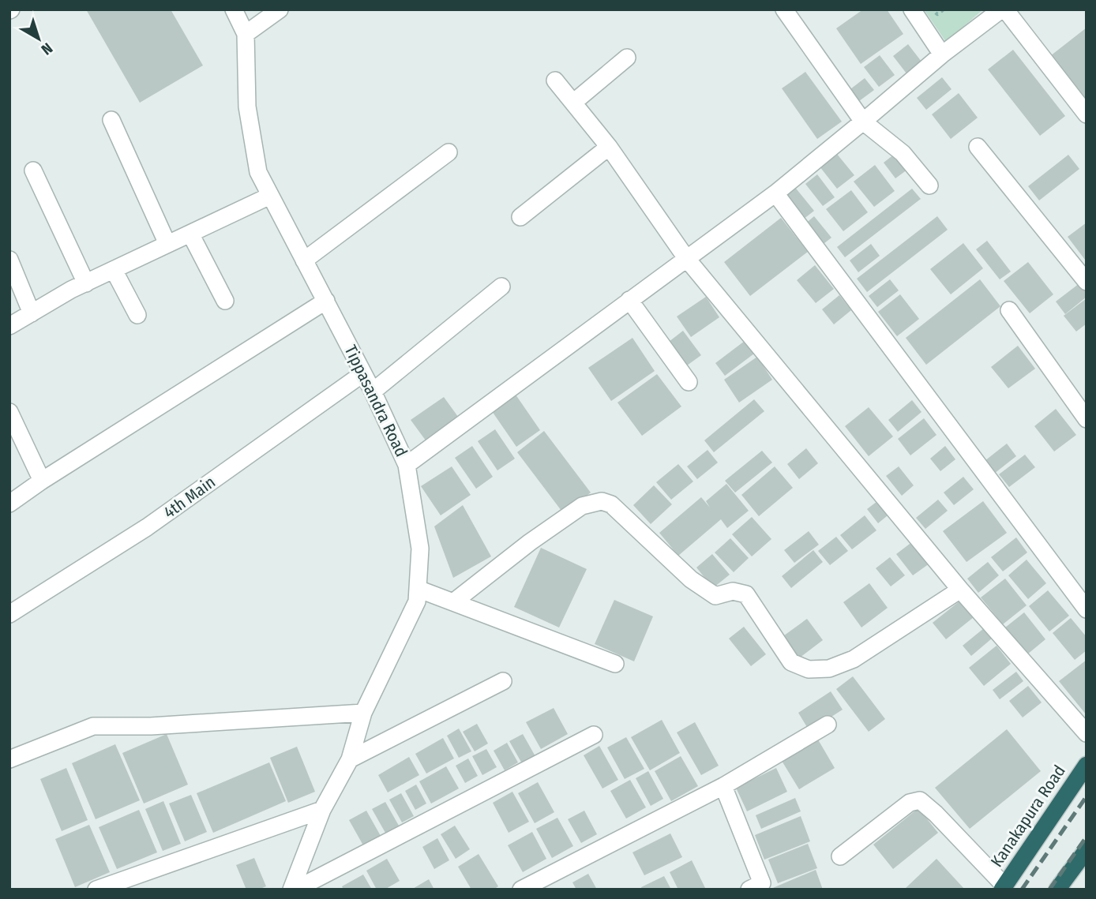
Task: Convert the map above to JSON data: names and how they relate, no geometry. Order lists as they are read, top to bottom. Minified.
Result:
{"streets":{"highway":["Kanakapura Road"],"street":["Tippasandra Road","4th Main"]},"crossings":[["Tippasandra Road","4th Main"]],"north":"bottom right"}
